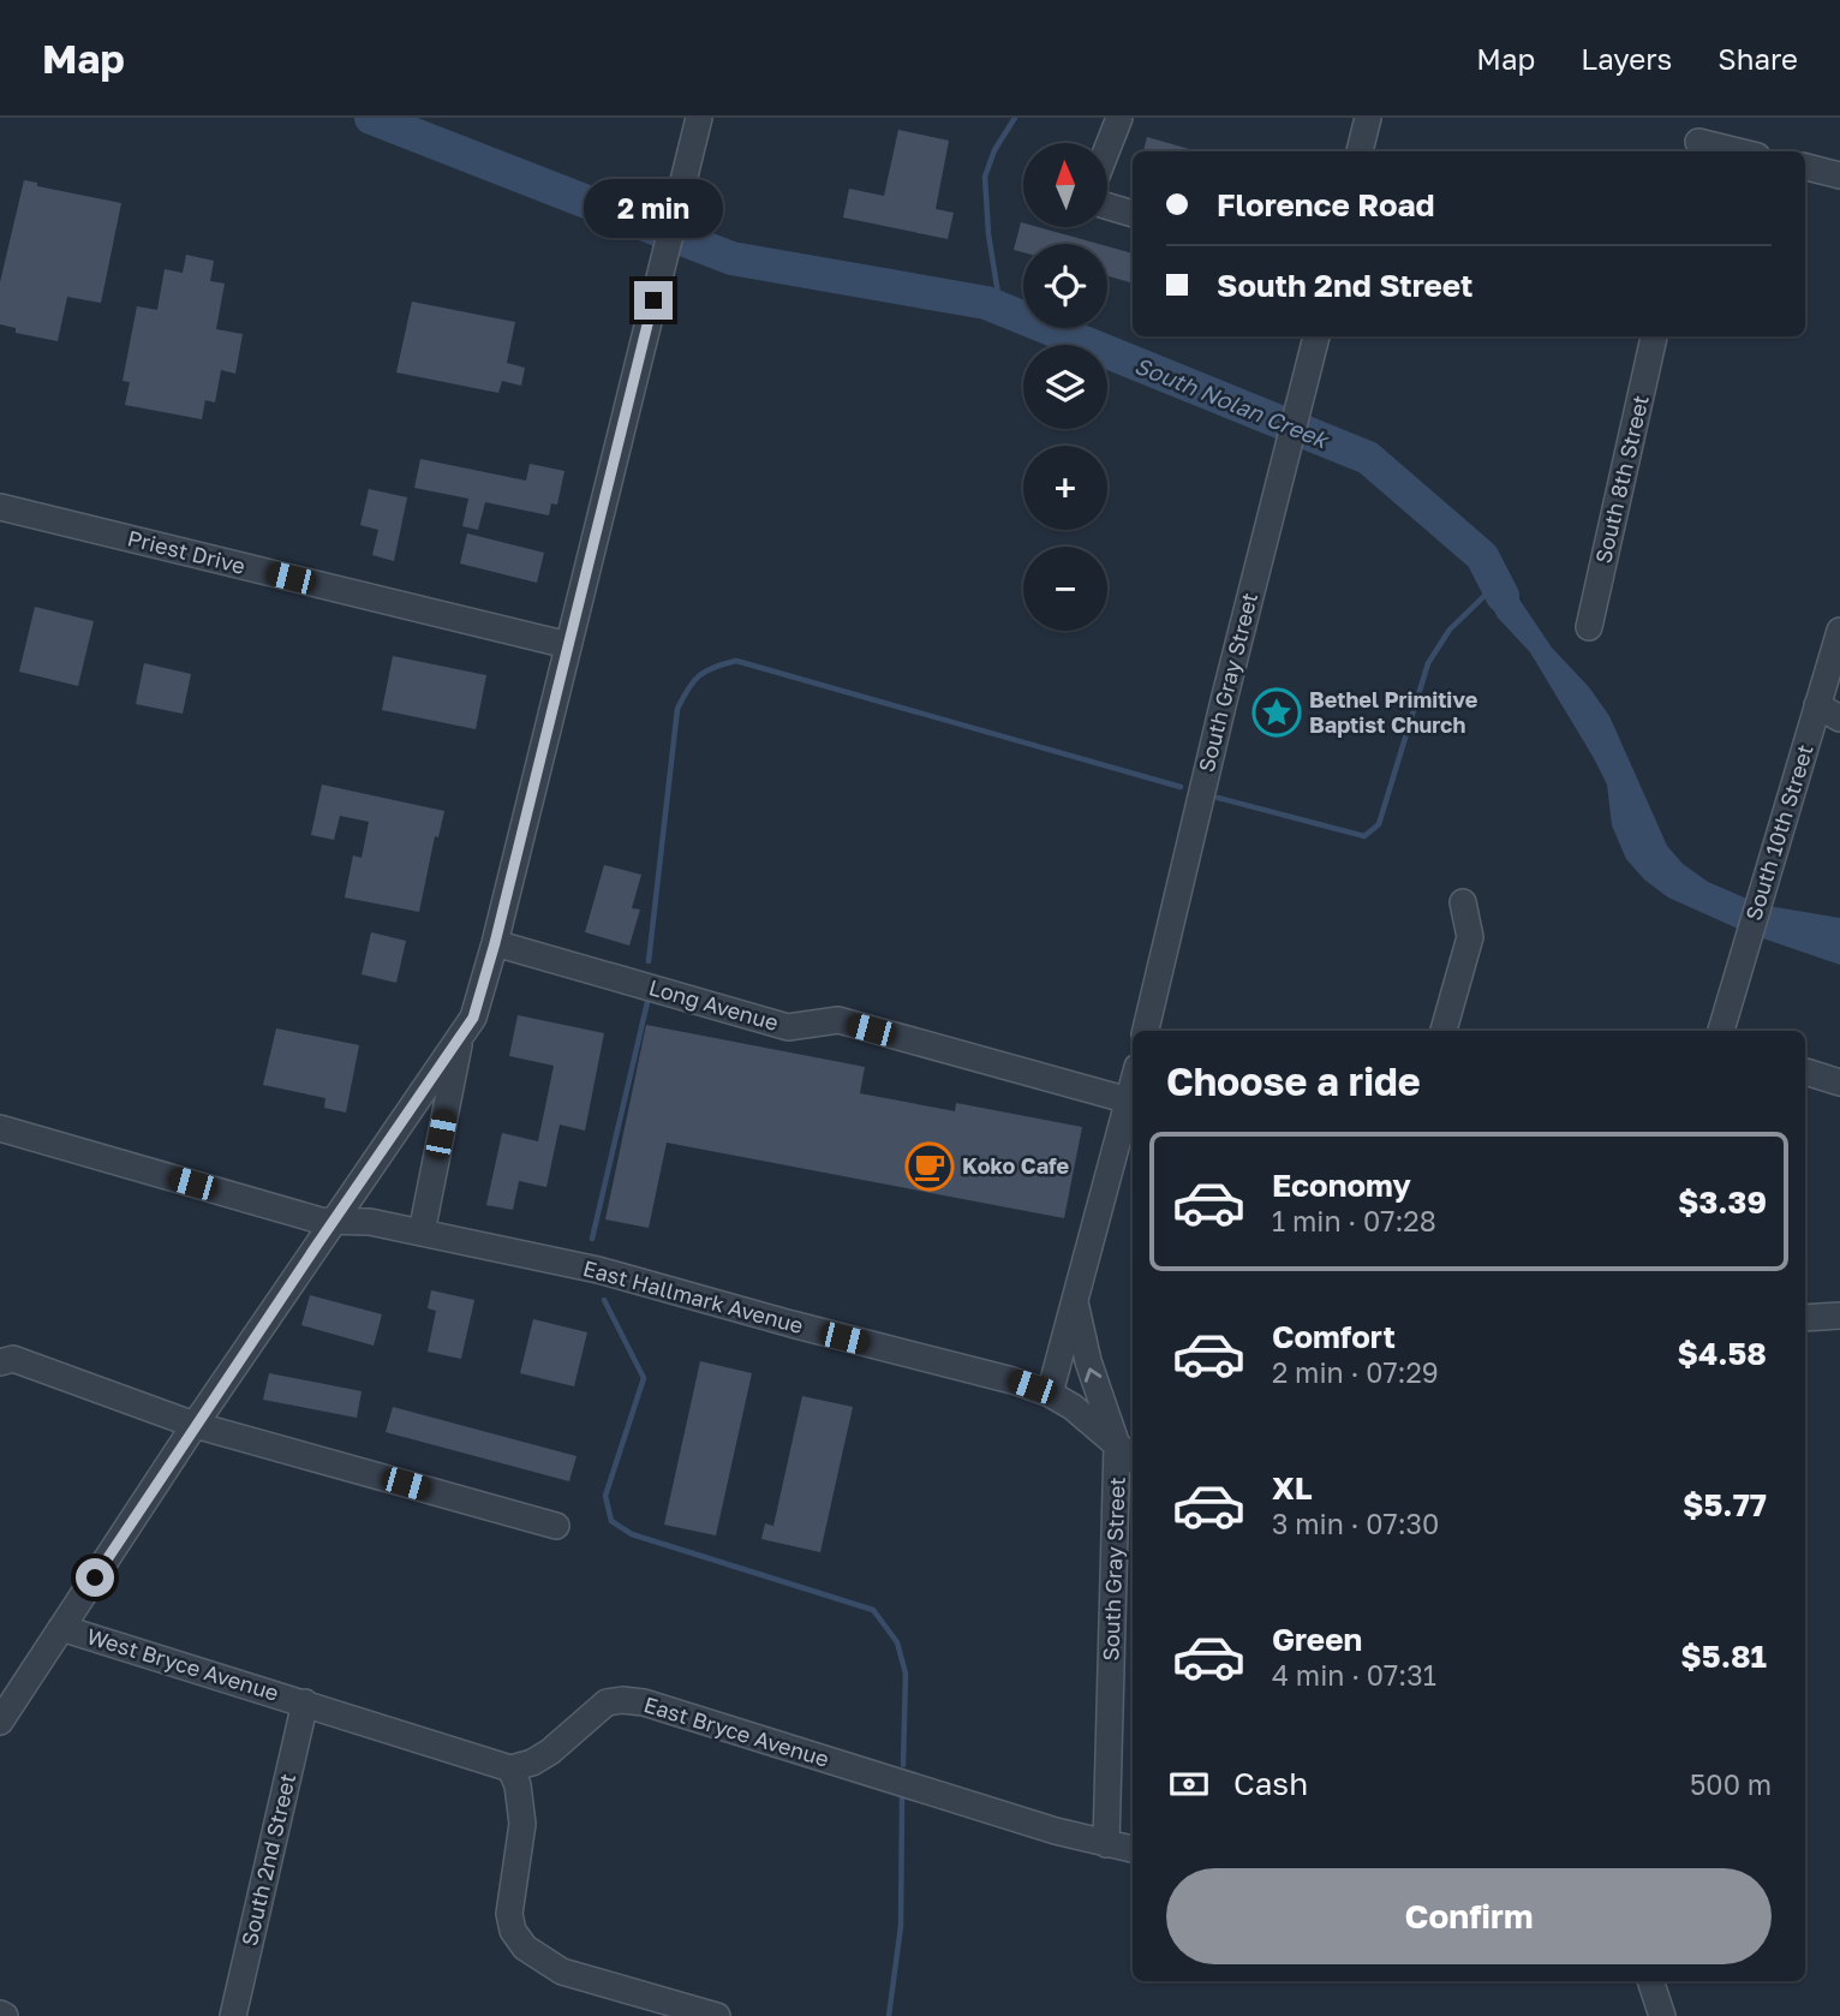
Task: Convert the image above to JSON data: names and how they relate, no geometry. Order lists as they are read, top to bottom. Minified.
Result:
{"streets":{"street":["South 8th Street","Priest Drive","South Gray Street","South 10th Street","Long Avenue","East Hallmark Avenue","West Bryce Avenue","East Bryce Avenue","South 2nd Street"]},"crossings":[["South Gray Street","Long Avenue"],["South Gray Street","East Hallmark Avenue"],["South Gray Street","East Bryce Avenue"],["West Bryce Avenue","South 2nd Street"]],"water":["South Nolan Creek"],"places":{"place":["Bethel Primitive Baptist Church"],"cafe":["Koko Cafe"]},"north":"top","page":{"header":"Map","nav":["Map","Layers","Share"],"map_buttons":["+","−"],"banner":["Florence Road","South 2nd Street"],"bubble":"2 min","heading":"Choose a ride","list":[{"name":"Economy","note":"1 min · 07:28","value":"$3.39"},{"name":"Comfort","note":"2 min · 07:29","value":"$4.58"},{"name":"XL","note":"3 min · 07:30","value":"$5.77"},{"name":"Green","note":"4 min · 07:31","value":"$5.81"}],"pay":["Cash","500 m"],"buttons":"Confirm"}}
